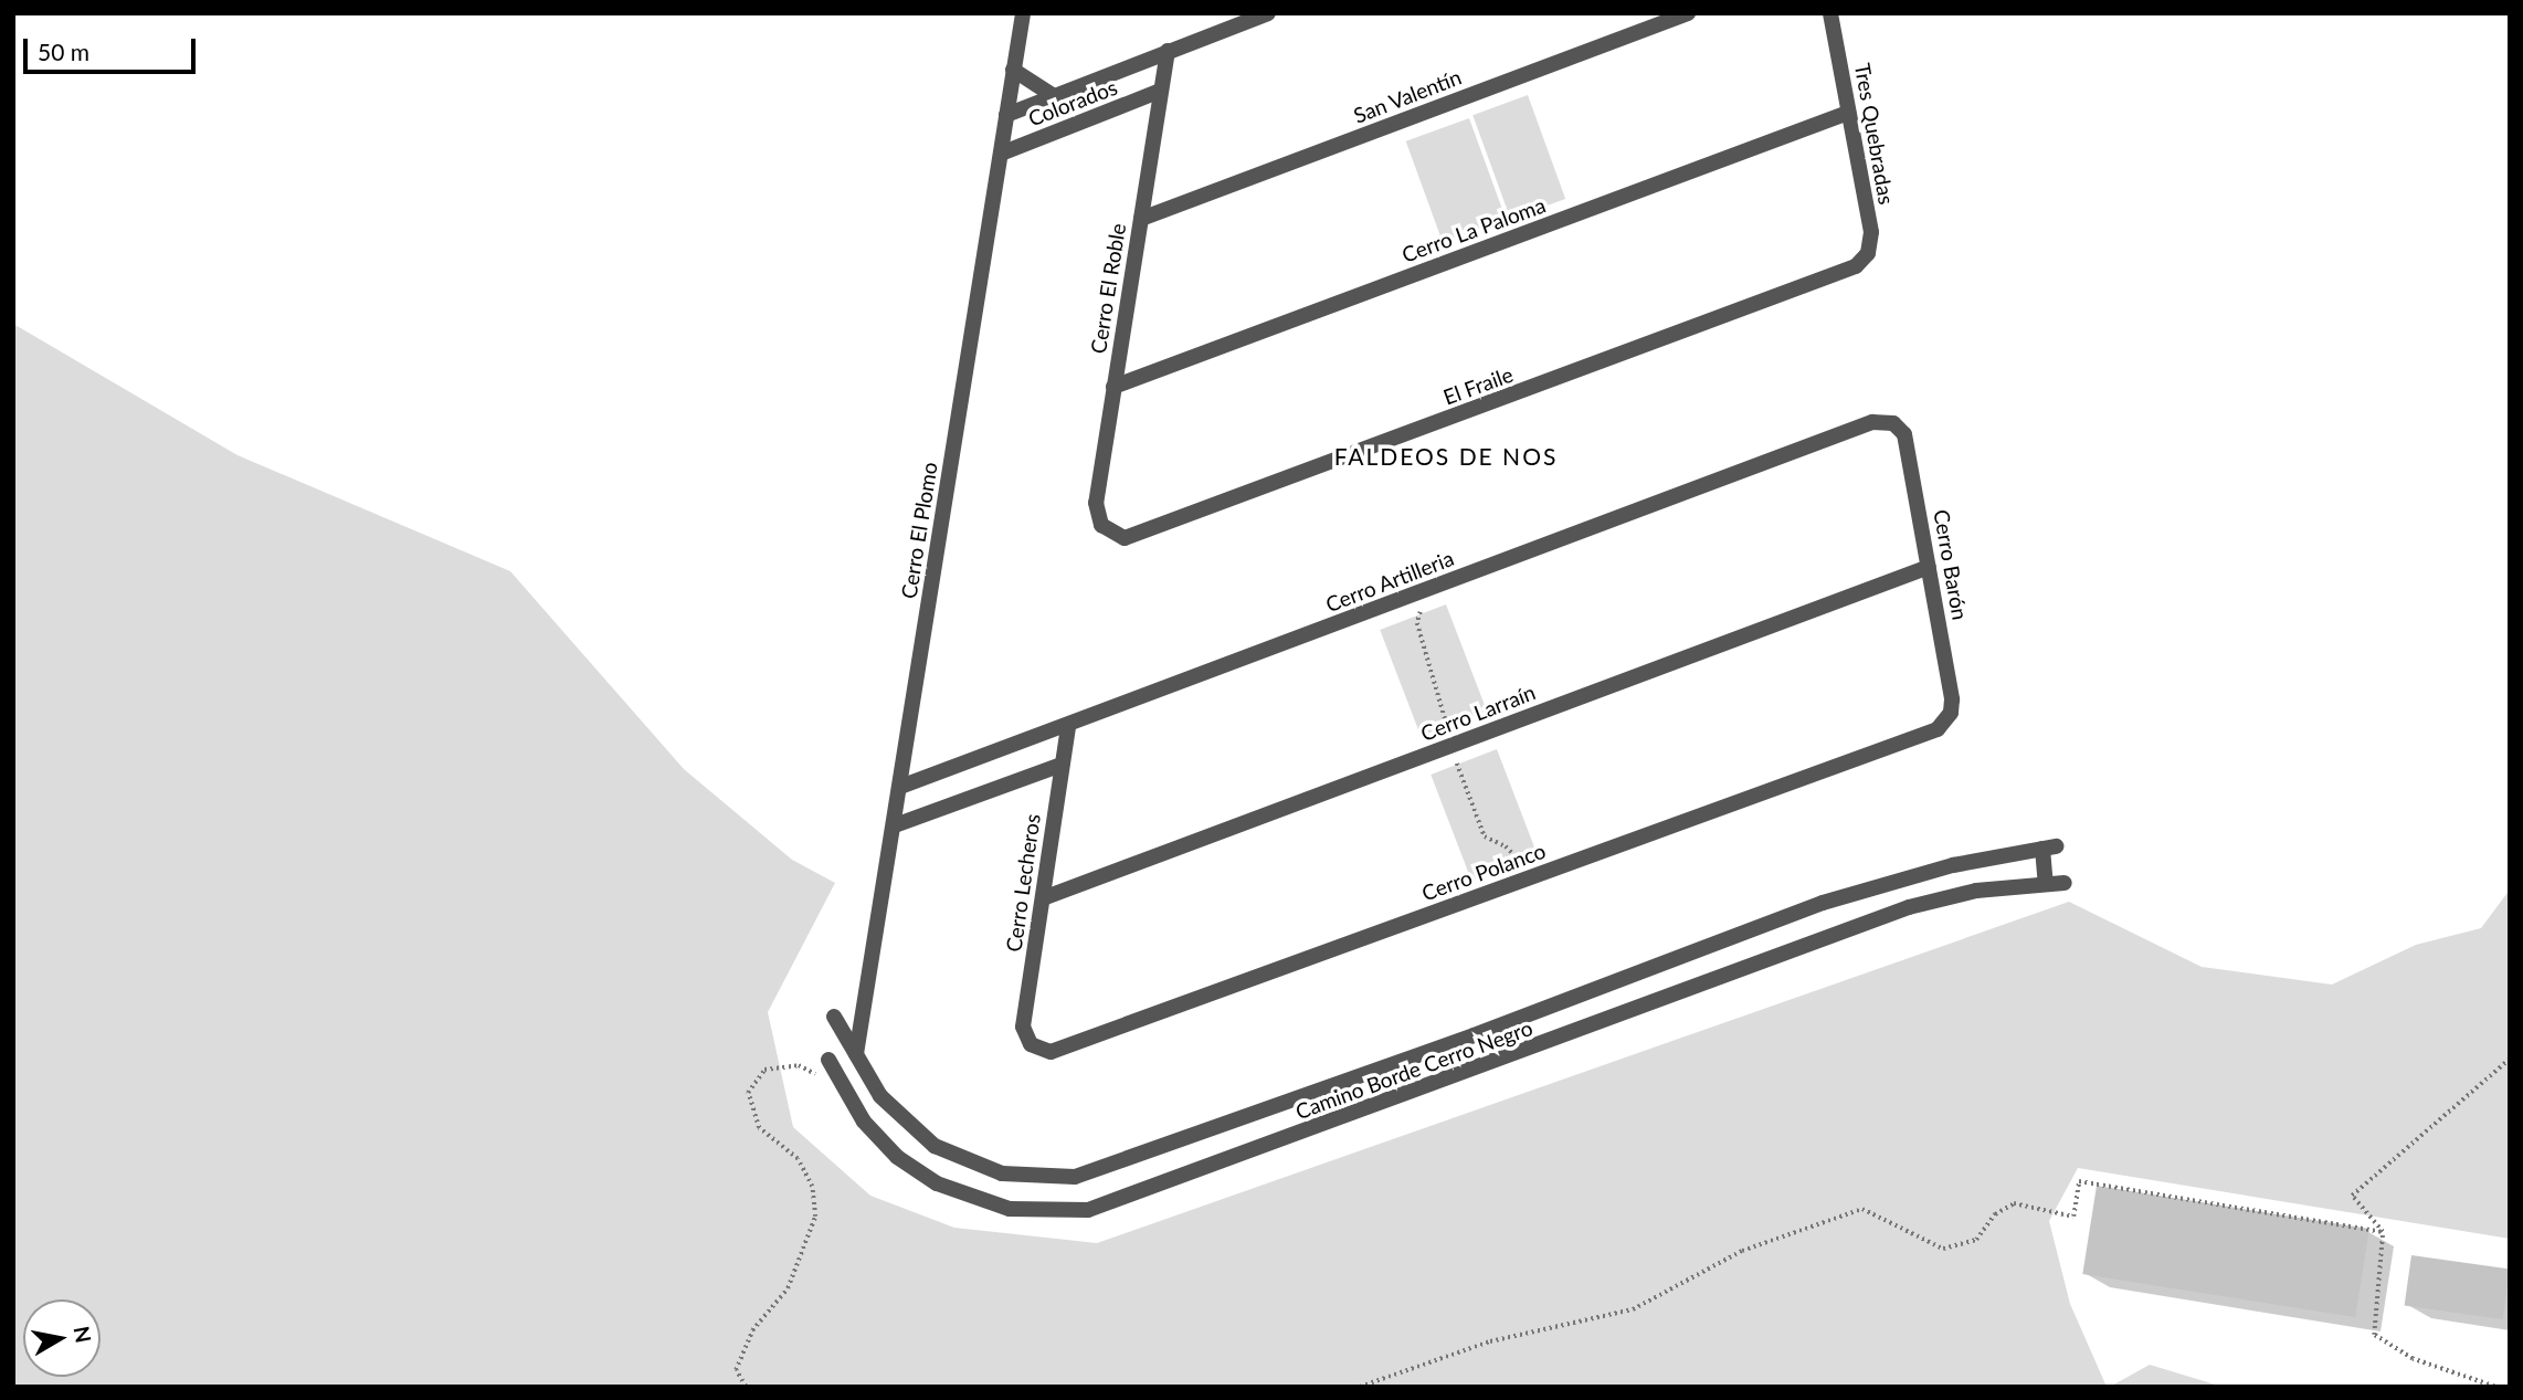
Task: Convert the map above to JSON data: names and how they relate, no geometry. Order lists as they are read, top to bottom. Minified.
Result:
{"streets":{"street":["San Valentín","Colorados","Tres Quebradas","Cerro La Paloma","Cerro El Roble","El Fraile","Cerro El Plomo","Cerro Barón","Cerro Artilleria","Cerro Larraín","Cerro Polanco","Cerro Lecheros","Camino Borde Cerro Negro"]},"crossings":[["San Valentín","Cerro El Roble"],["Colorados","Cerro El Roble"],["Colorados","Cerro El Plomo"],["Tres Quebradas","Cerro La Paloma"],["Tres Quebradas","El Fraile"],["Cerro La Paloma","Cerro El Roble"],["Cerro El Roble","El Fraile"],["Cerro El Plomo","Cerro Artilleria"],["Cerro El Plomo","Camino Borde Cerro Negro"],["Cerro Barón","Cerro Artilleria"],["Cerro Barón","Cerro Larraín"],["Cerro Barón","Cerro Polanco"],["Cerro Artilleria","Cerro Lecheros"],["Cerro Larraín","Cerro Lecheros"],["Cerro Polanco","Cerro Lecheros"]],"districts":["FALDEOS DE NOS"],"scale_bar":"50 m","north":"right"}
